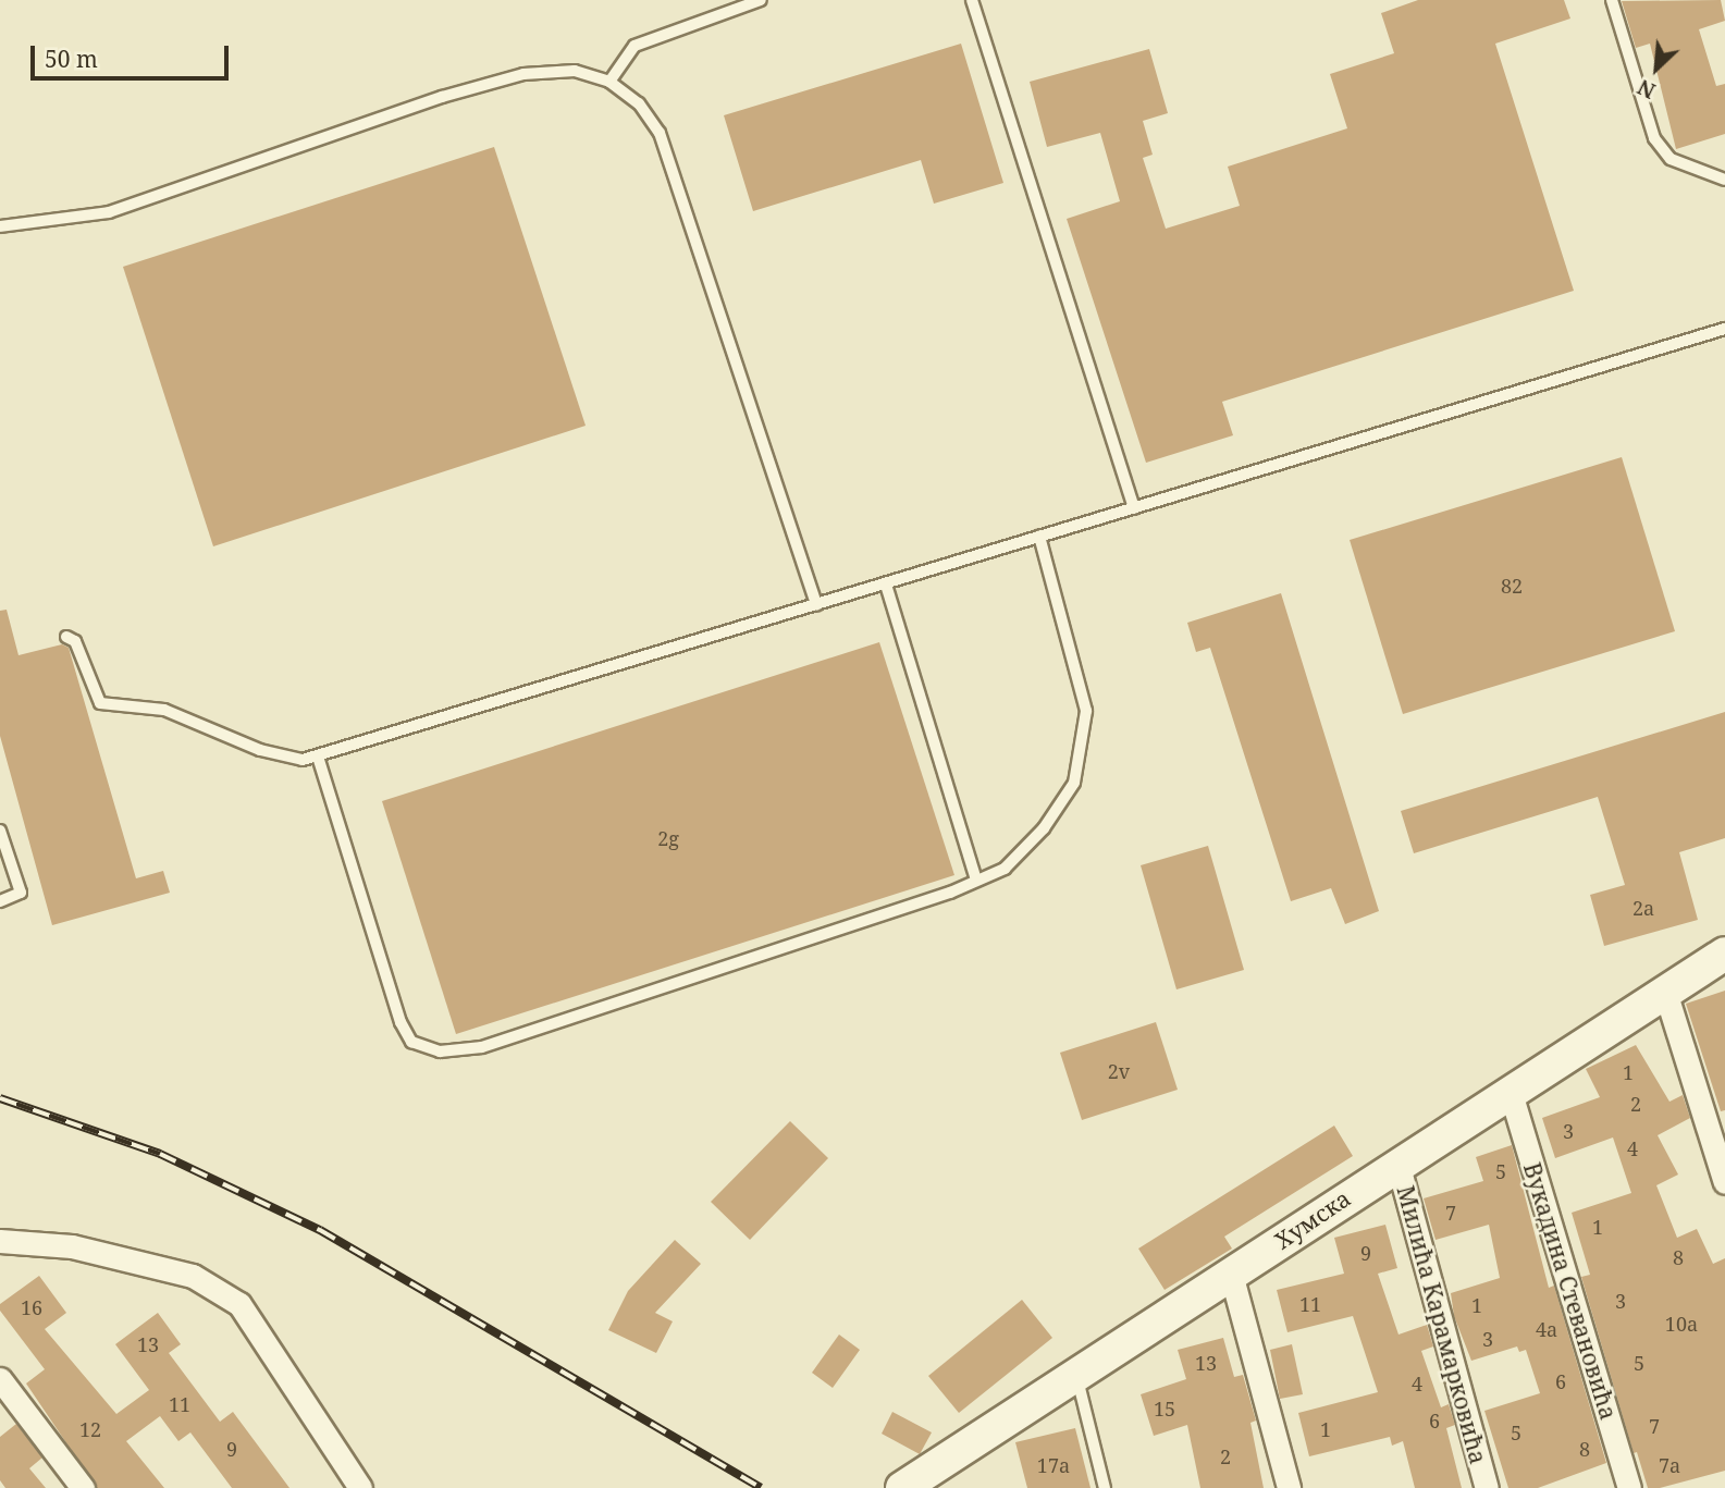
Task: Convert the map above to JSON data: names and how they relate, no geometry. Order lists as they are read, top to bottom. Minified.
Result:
{"streets":{"street":["Хумска","Вукадина Стевановића","Милића Карамарковића"]},"crossings":[["Хумска","Вукадина Стевановића"],["Хумска","Милића Карамарковића"]],"house_numbers":["82","2g","2a","2v","1","2","3","4","5","7","1","9","8","3","11","1","16","10a","4a","3","13","13","5","6","4","11","15","6","7","12","1","5","9","8","2","17a","7a"],"scale_bar":"50 m","north":"bottom left"}
